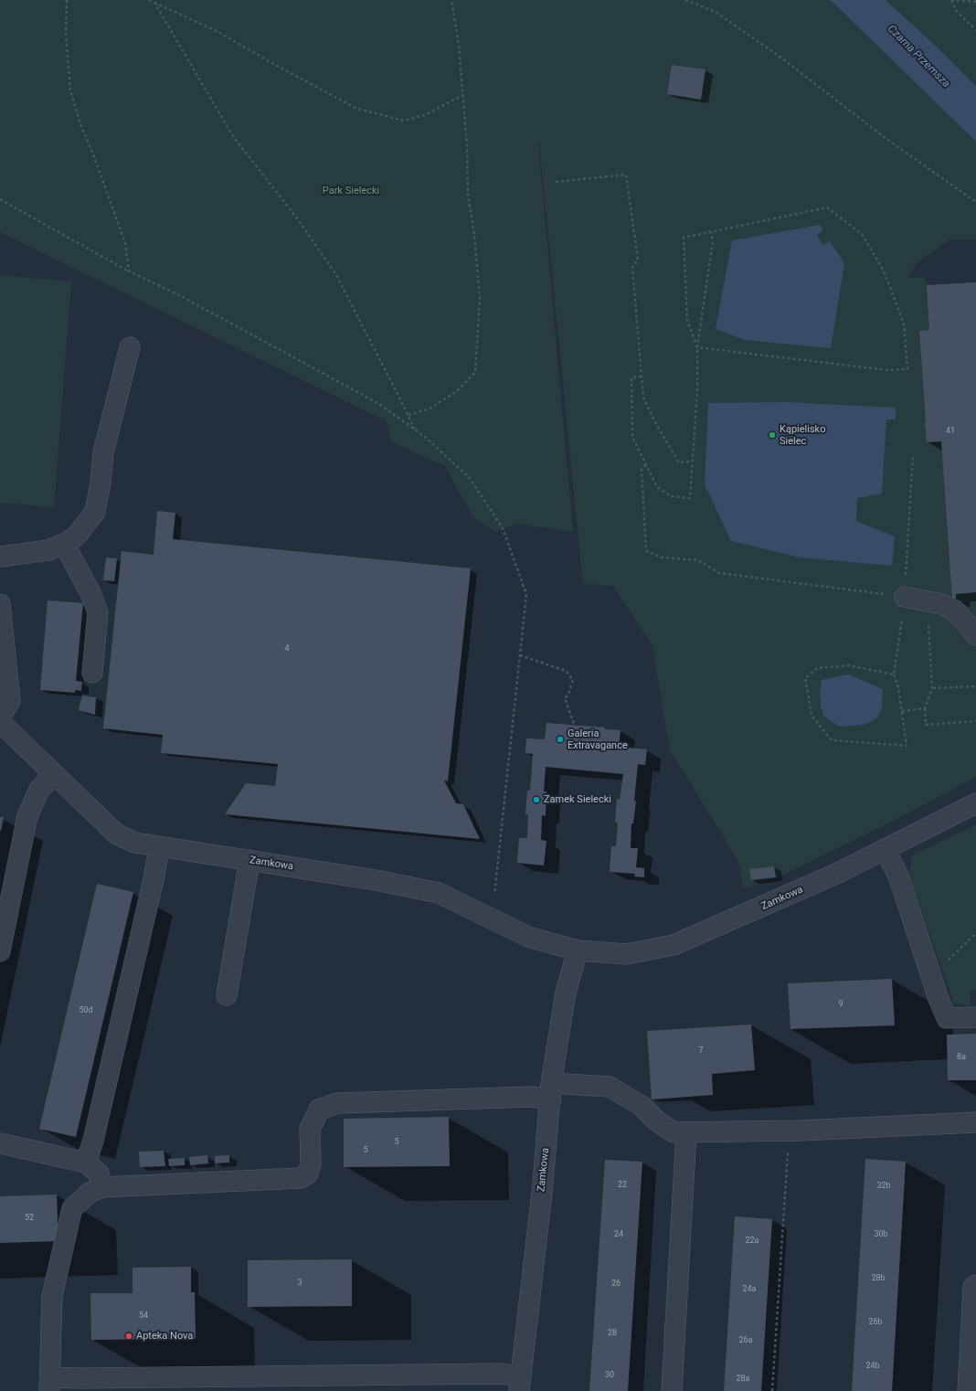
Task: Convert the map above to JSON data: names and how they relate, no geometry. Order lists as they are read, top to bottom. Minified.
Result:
{"streets":{"street":["Zamkowa"]},"water":["Czarna Przemsza"],"parks":["Park Sielecki"],"places":["Kąpielisko Sielec","Galeria Extravagance","Zamek Sielecki","Apteka Nova"],"house_numbers":["41","4","9","50d","7","8a","5","5","22","32b","52","24","30b","22a","28b","3","26","24a","54","26b","28","26a","24b","30","28a"]}
